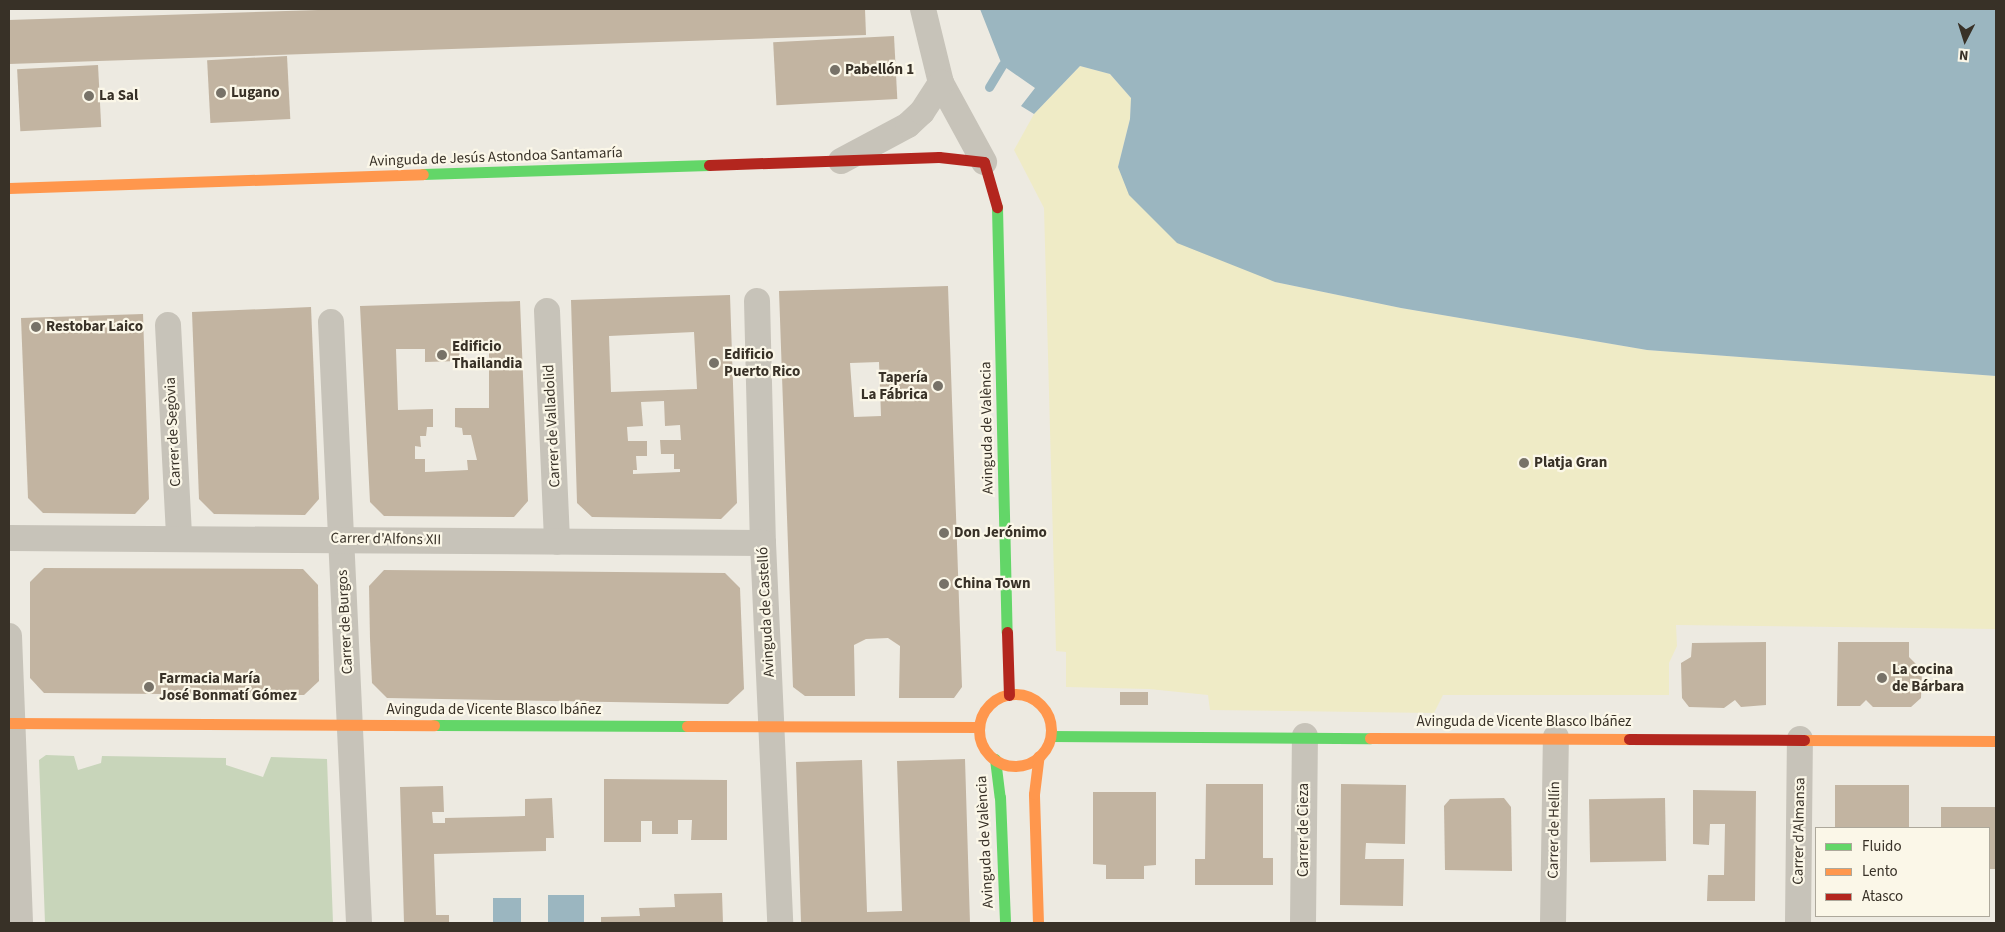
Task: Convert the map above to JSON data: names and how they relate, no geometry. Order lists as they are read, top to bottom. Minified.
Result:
{"streets":{"street":["Avinguda de Jesús Astondoa Santamaría","Carrer de Valladolid","Avinguda de València","Carrer de Segòvia","Carrer d'Alfons XII","Avinguda de Castelló","Carrer de Burgos","Avinguda de Vicente Blasco Ibáñez","Carrer de Cieza","Carrer de Hellín","Carrer d'Almansa"]},"crossings":[["Avinguda de Jesús Astondoa Santamaría","Avinguda de València"],["Carrer de Valladolid","Carrer d'Alfons XII"],["Avinguda de València","Avinguda de Vicente Blasco Ibáñez"],["Carrer de Segòvia","Carrer d'Alfons XII"],["Carrer d'Alfons XII","Avinguda de Castelló"],["Carrer d'Alfons XII","Carrer de Burgos"],["Avinguda de Castelló","Avinguda de Vicente Blasco Ibáñez"],["Carrer de Burgos","Avinguda de Vicente Blasco Ibáñez"],["Avinguda de Vicente Blasco Ibáñez","Carrer de Cieza"],["Avinguda de Vicente Blasco Ibáñez","Carrer de Hellín"],["Avinguda de Vicente Blasco Ibáñez","Carrer d'Almansa"]],"places":["Pabellón 1","Lugano","La Sal","Restobar Laico","Edificio Thailandia","Edificio Puerto Rico","Tapería La Fábrica","Platja Gran","Don Jerónimo","China Town","La cocina de Bárbara","Farmacia María José Bonmatí Gómez"],"legend":["Fluido","Lento","Atasco"],"north":"bottom"}
